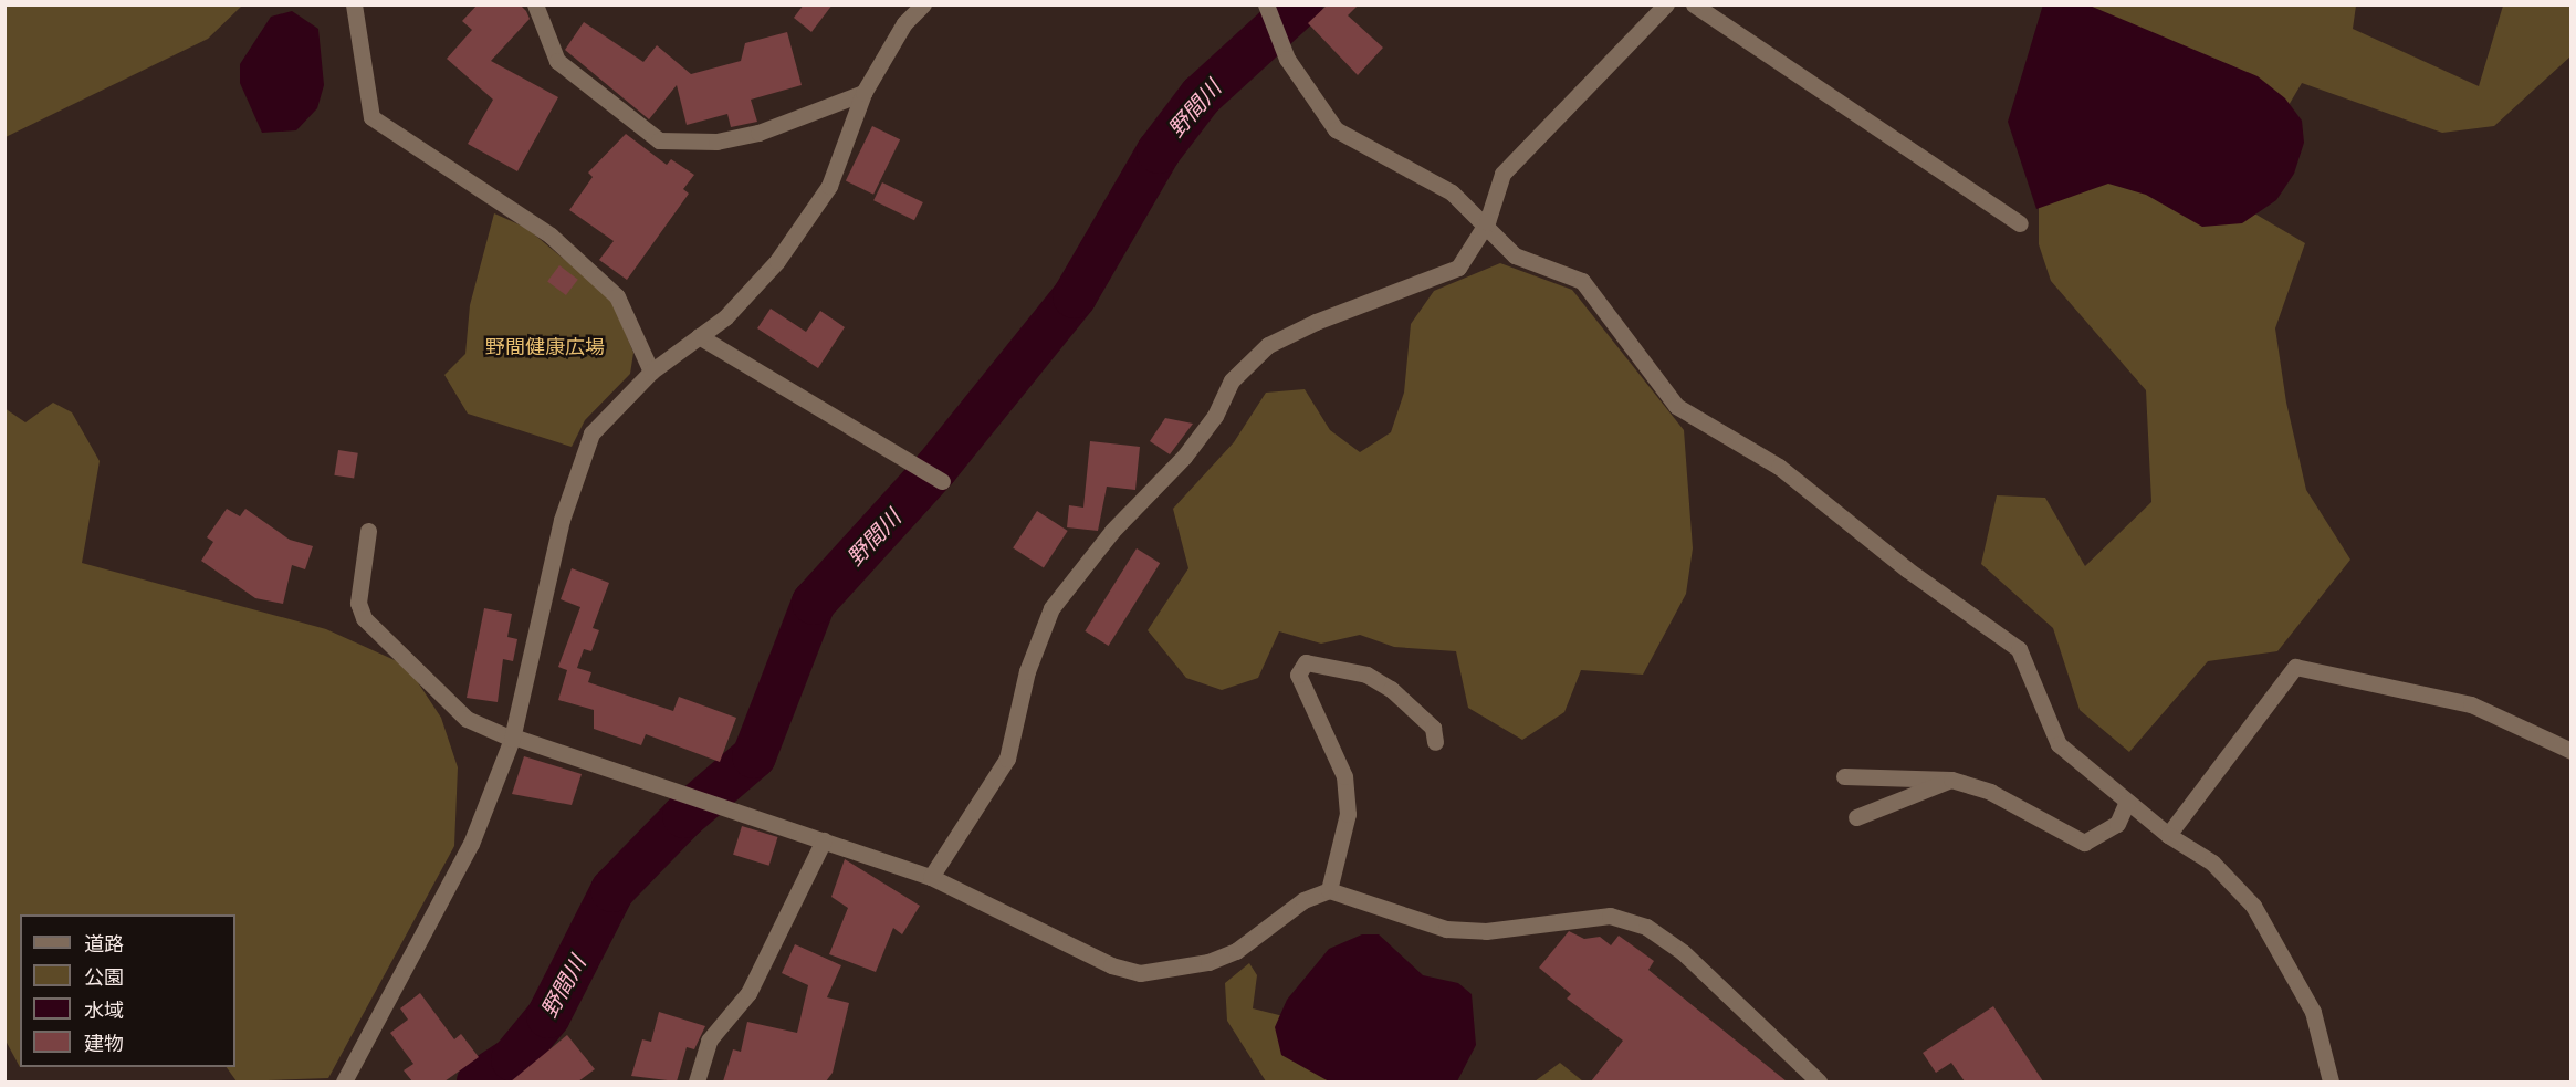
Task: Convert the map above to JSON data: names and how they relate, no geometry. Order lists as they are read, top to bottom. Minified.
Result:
{"water":["野間川"],"parks":["野間健康広場"],"legend":["道路","公園","水域","建物"]}
